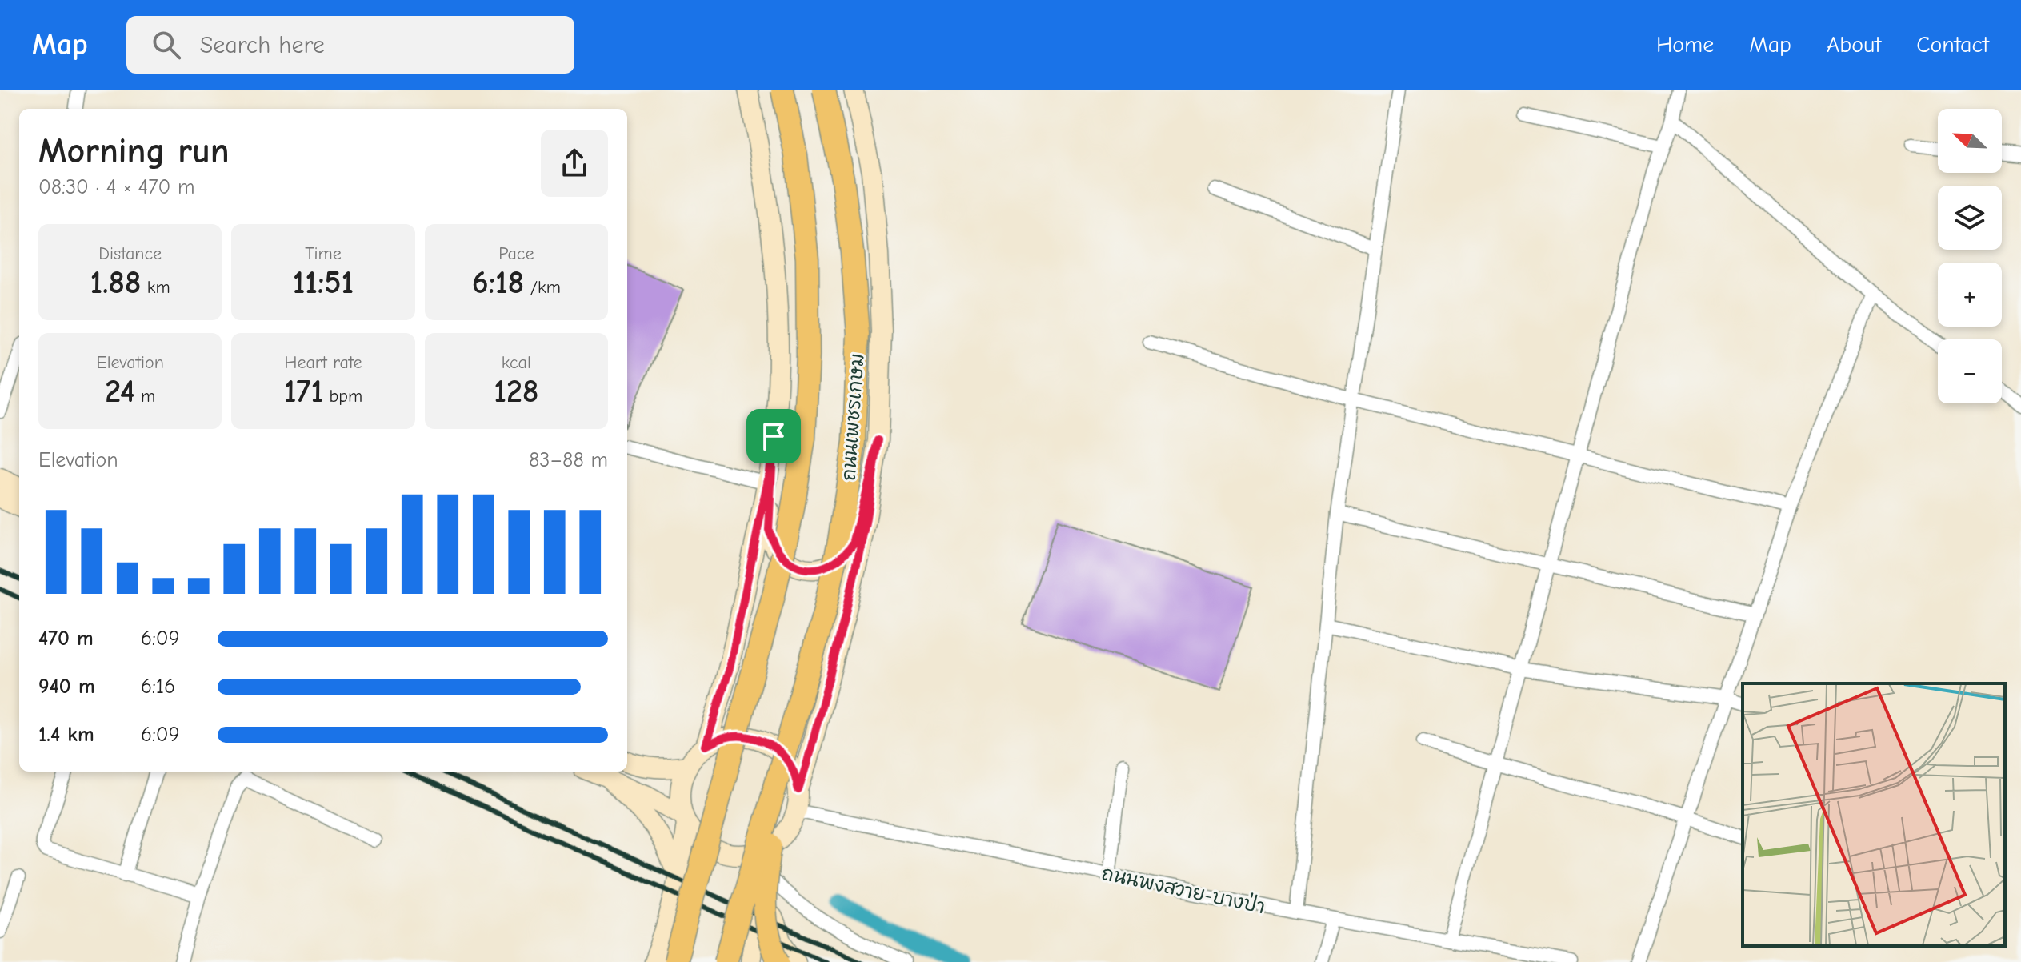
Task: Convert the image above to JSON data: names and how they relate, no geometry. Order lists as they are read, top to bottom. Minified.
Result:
{"streets":{"highway":["ถนนเพชรเกษม"],"street":["ถนนพงสวาย-บางป่า"]},"north":"top left","page":{"header":"Map","search":"Search here","nav":["Home","Map","About","Contact"],"map_buttons":["+","−"],"heading":["Morning run","08:30 · 4 × 470 m"],"stats":[["Distance","1.88 km"],["Time","11:51"],["Pace","6:18 /km"],["Elevation","24 m"],["Heart rate","171 bpm"],["kcal","128"]],"chart":["Elevation","83–88 m"],"list":[{"name":"470 m","note":"6:09"},{"name":"940 m","note":"6:16"},{"name":"1.4 km","note":"6:09"}]}}
